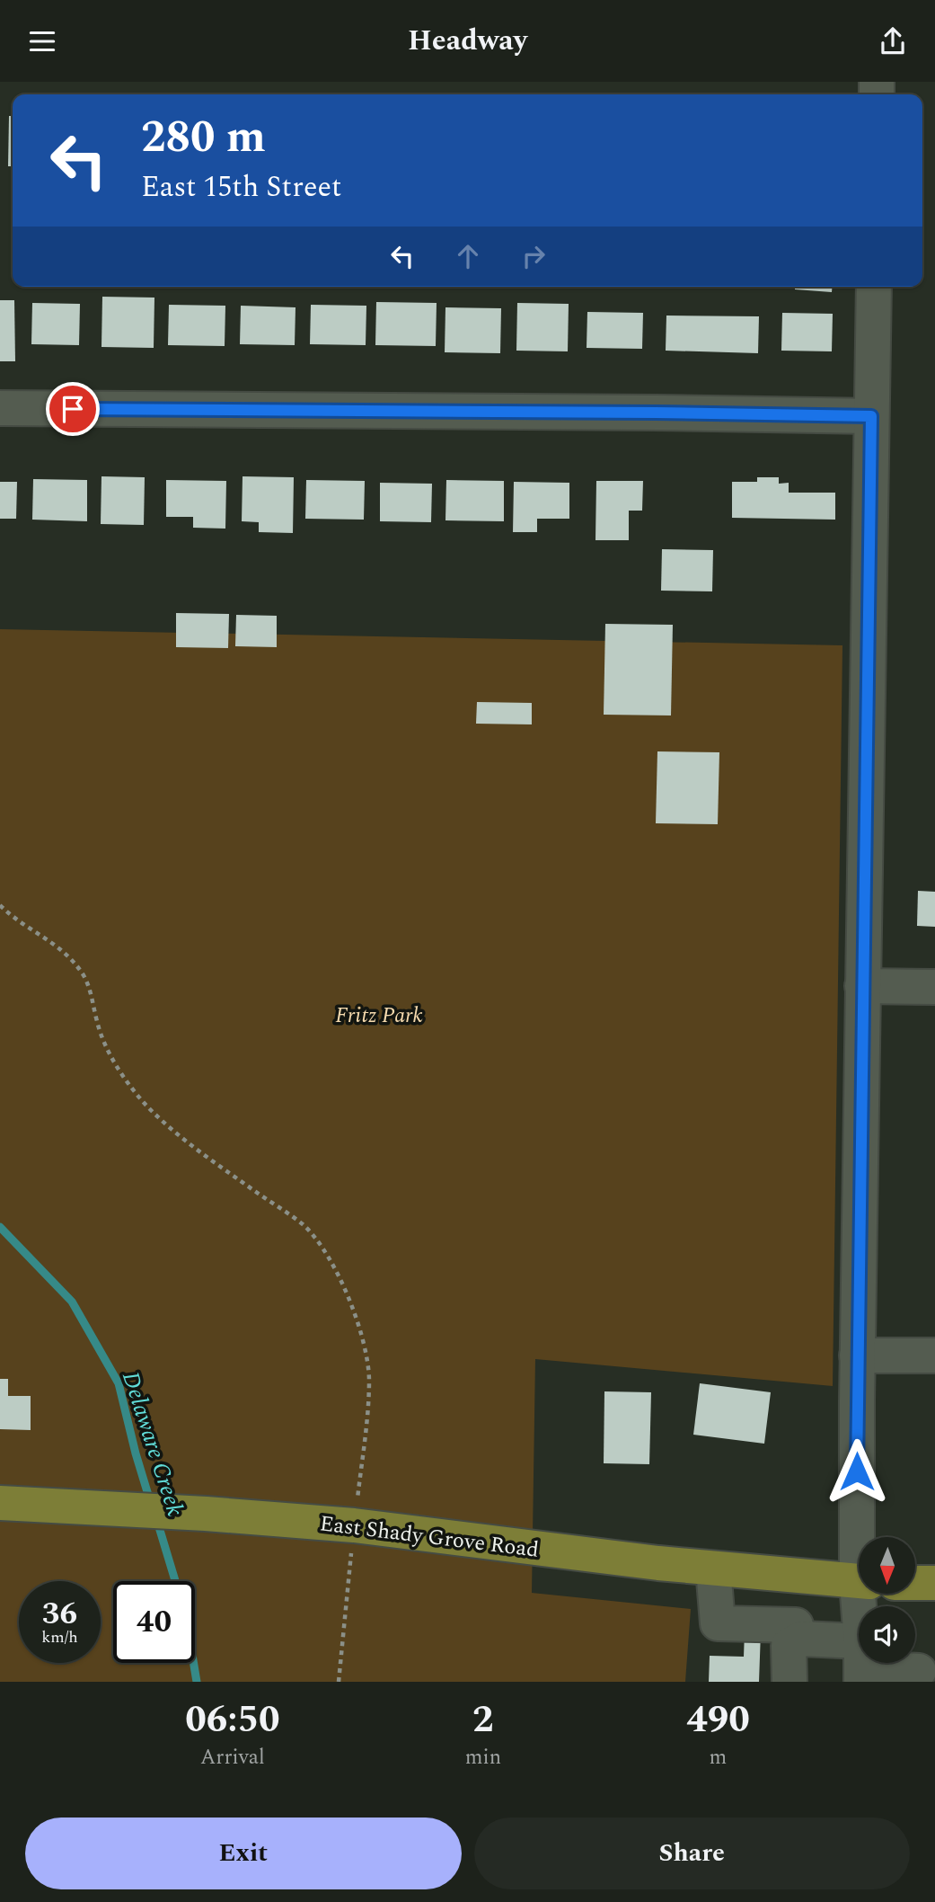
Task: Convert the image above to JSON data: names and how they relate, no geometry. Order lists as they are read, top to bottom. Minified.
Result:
{"streets":{"main road":["East Shady Grove Road"]},"water":["Delaware Creek"],"parks":["Fritz Park"],"north":"bottom","page":{"header":"Headway","turn":["280 m","East 15th Street"],"speed":"36 km/h","limit":"40","eta":["06:50","Arrival","2","min","490","m"],"buttons":["Exit","Share"]}}
